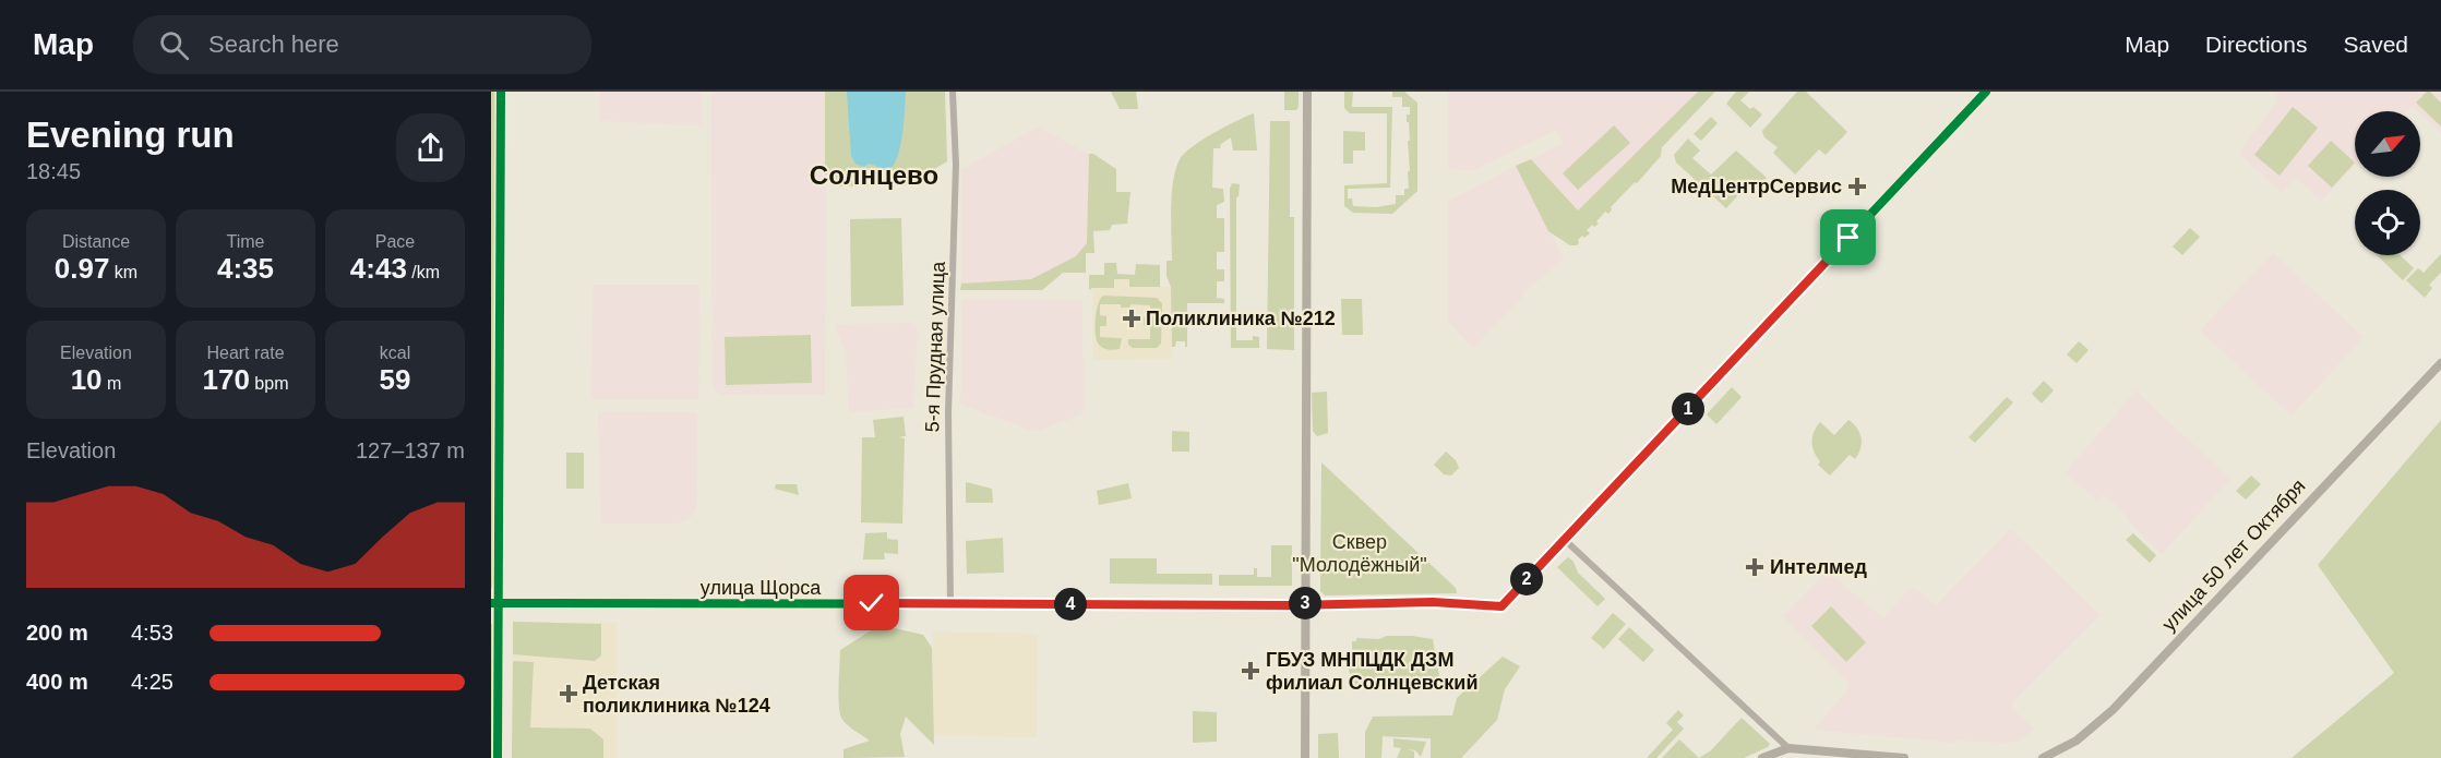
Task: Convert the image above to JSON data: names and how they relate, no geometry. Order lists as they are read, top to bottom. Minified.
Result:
{"streets":{"street":["5-я Прудная улица","улица 50 лет Октября","улица Щорса"]},"crossings":[["5-я Прудная улица","улица Щорса"]],"districts":["Солнцево"],"parks":["Сквер \"Молодёжный\""],"places":{"health":["МедЦентрСервис","Поликлиника №212","Интелмед","ГБУЗ МНПЦДК ДЗМ филиал Солнцевский","Детская поликлиника №124"]},"north":"top right","page":{"header":"Map","search":"Search here","nav":["Map","Directions","Saved"],"heading":["Evening run","18:45"],"stats":[["Distance","0.97 km"],["Time","4:35"],["Pace","4:43 /km"],["Elevation","10 m"],["Heart rate","170 bpm"],["kcal","59"]],"pins":["1","2","3","4"],"chart":["Elevation","127–137 m"],"list":[{"name":"200 m","note":"4:53"},{"name":"400 m","note":"4:25"}]}}
